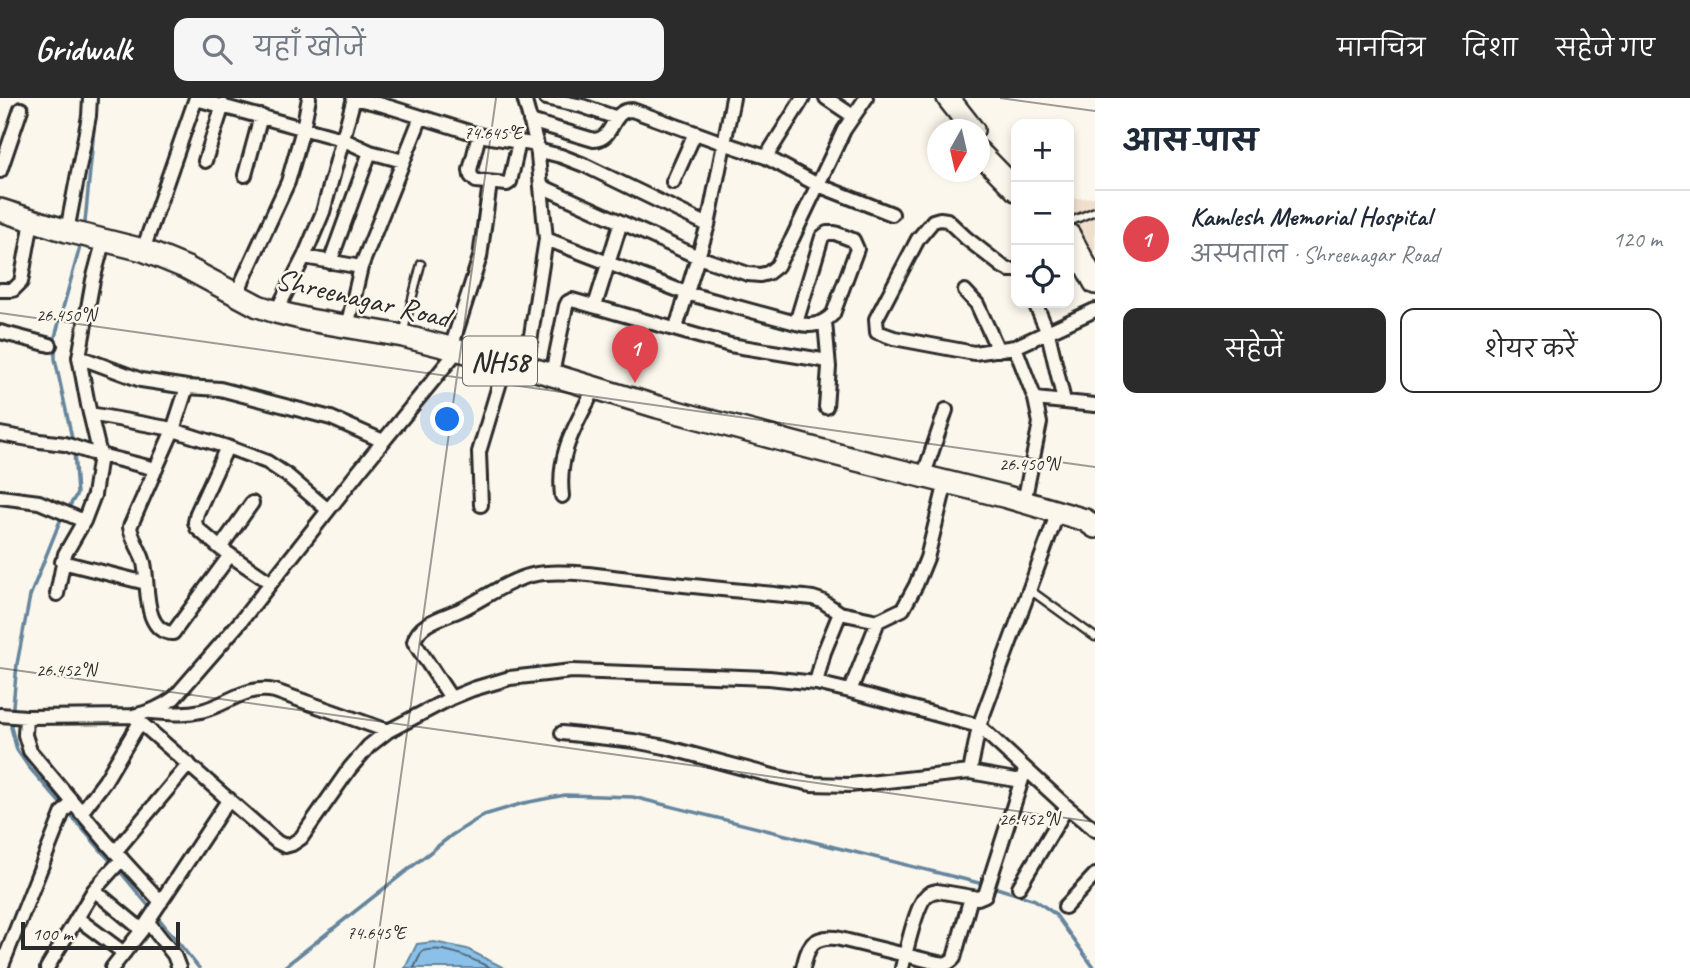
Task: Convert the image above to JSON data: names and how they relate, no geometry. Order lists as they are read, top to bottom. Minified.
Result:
{"streets":{"highway":["Shreenagar Road","NH58"]},"crossings":[["Shreenagar Road","NH58"]],"scale_bar":"100 m","north":"bottom","page":{"header":"Gridwalk","search":"यहाँ खोजें","nav":["मानचित्र","दिशा","सहेजे गए"],"heading":"आस-पास","map_buttons":["+","−"],"list":[{"mark":"1","name":"Kamlesh Memorial Hospital","note":"अस्पताल · Shreenagar Road","value":"120 m"}],"buttons":["सहेजें","शेयर करें"],"pins":"1","scale":"100 m"},"coordinates":["74.645°E","26.450°N","26.452°N"]}
